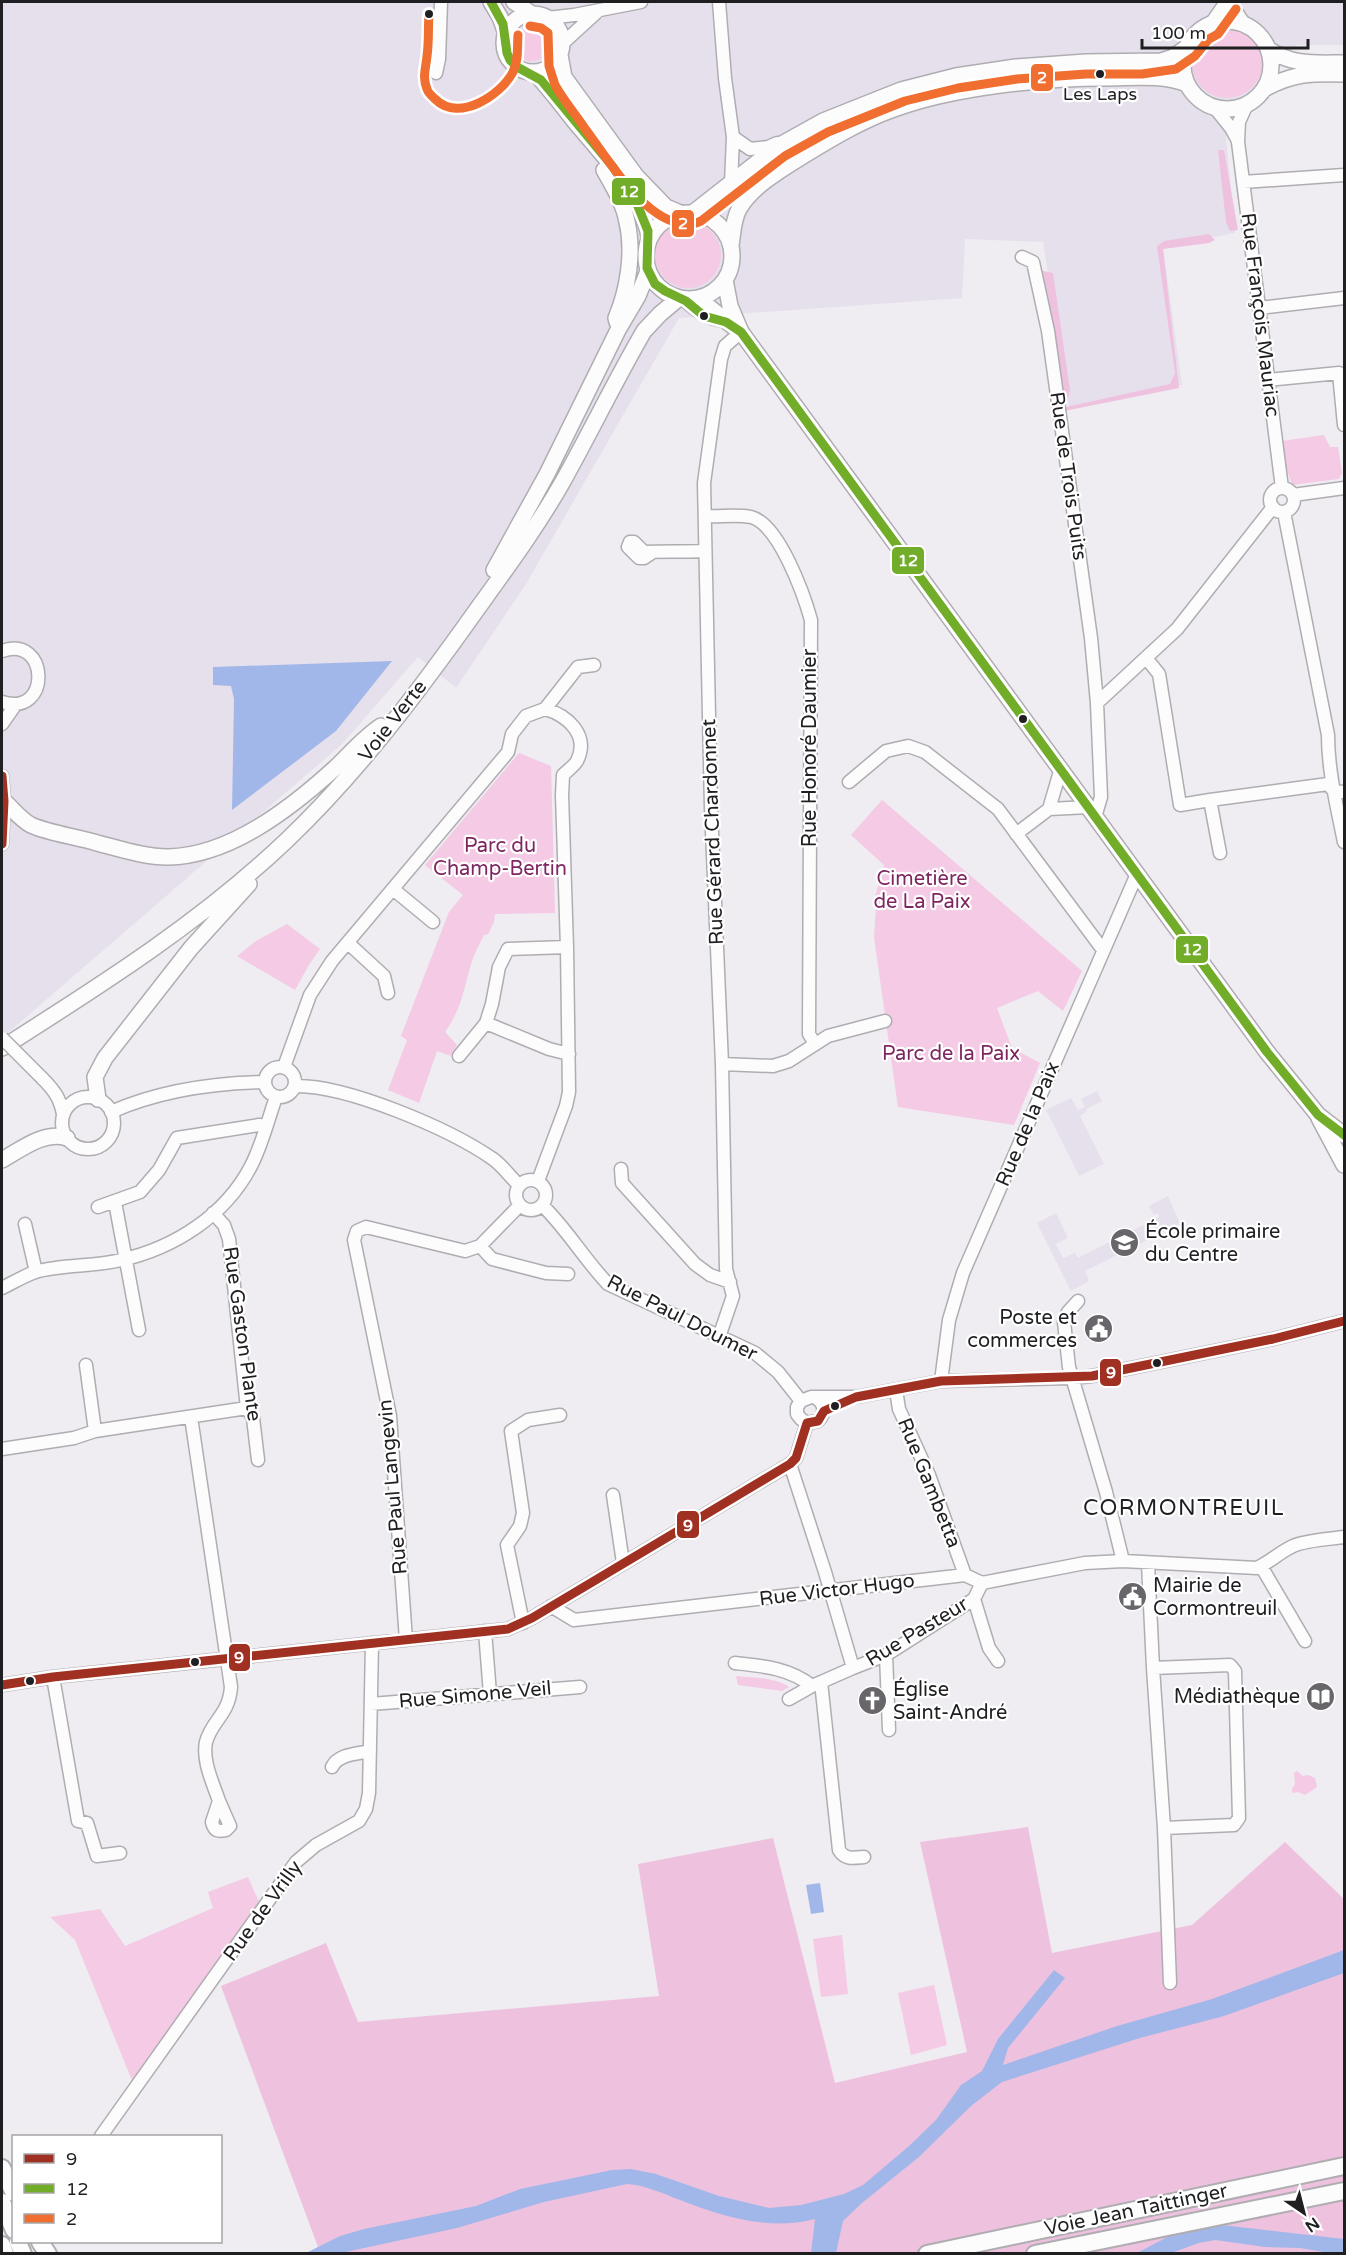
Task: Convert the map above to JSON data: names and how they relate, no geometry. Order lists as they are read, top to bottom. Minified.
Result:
{"streets":{"highway":["Voie Jean Taittinger"],"main road":["Voie Verte"],"street":["Rue François Mauriac","Rue de Trois Puits","Rue Honoré Daumier","Rue Gérard Chardonnet","Rue de la Paix","Rue Paul Doumer","Rue Gaston Plante","Rue Gambetta","Rue Paul Langevin","Rue Victor Hugo","Rue Pasteur","Rue Simone Veil","Rue de Vrilly"]},"crossings":[["Rue Honoré Daumier","Rue Gérard Chardonnet"],["Rue Gérard Chardonnet","Rue Paul Doumer"],["Rue Gambetta","Rue Victor Hugo"],["Rue Victor Hugo","Rue Pasteur"],["Rue Simone Veil","Rue de Vrilly"]],"districts":["CORMONTREUIL"],"parks":["Parc du Champ-Bertin","Cimetière de La Paix","Parc de la Paix"],"places":{"other":["Les Laps"],"school or university":["École primaire du Centre"],"public building":["Poste et commerces","Mairie de Cormontreuil"],"library":["Médiathèque"],"church":["Église Saint-André"]},"lines":["transit line 12","transit line 2","transit line 9"],"legend":["9","12","2"],"scale_bar":"100 m","north":"bottom right"}
